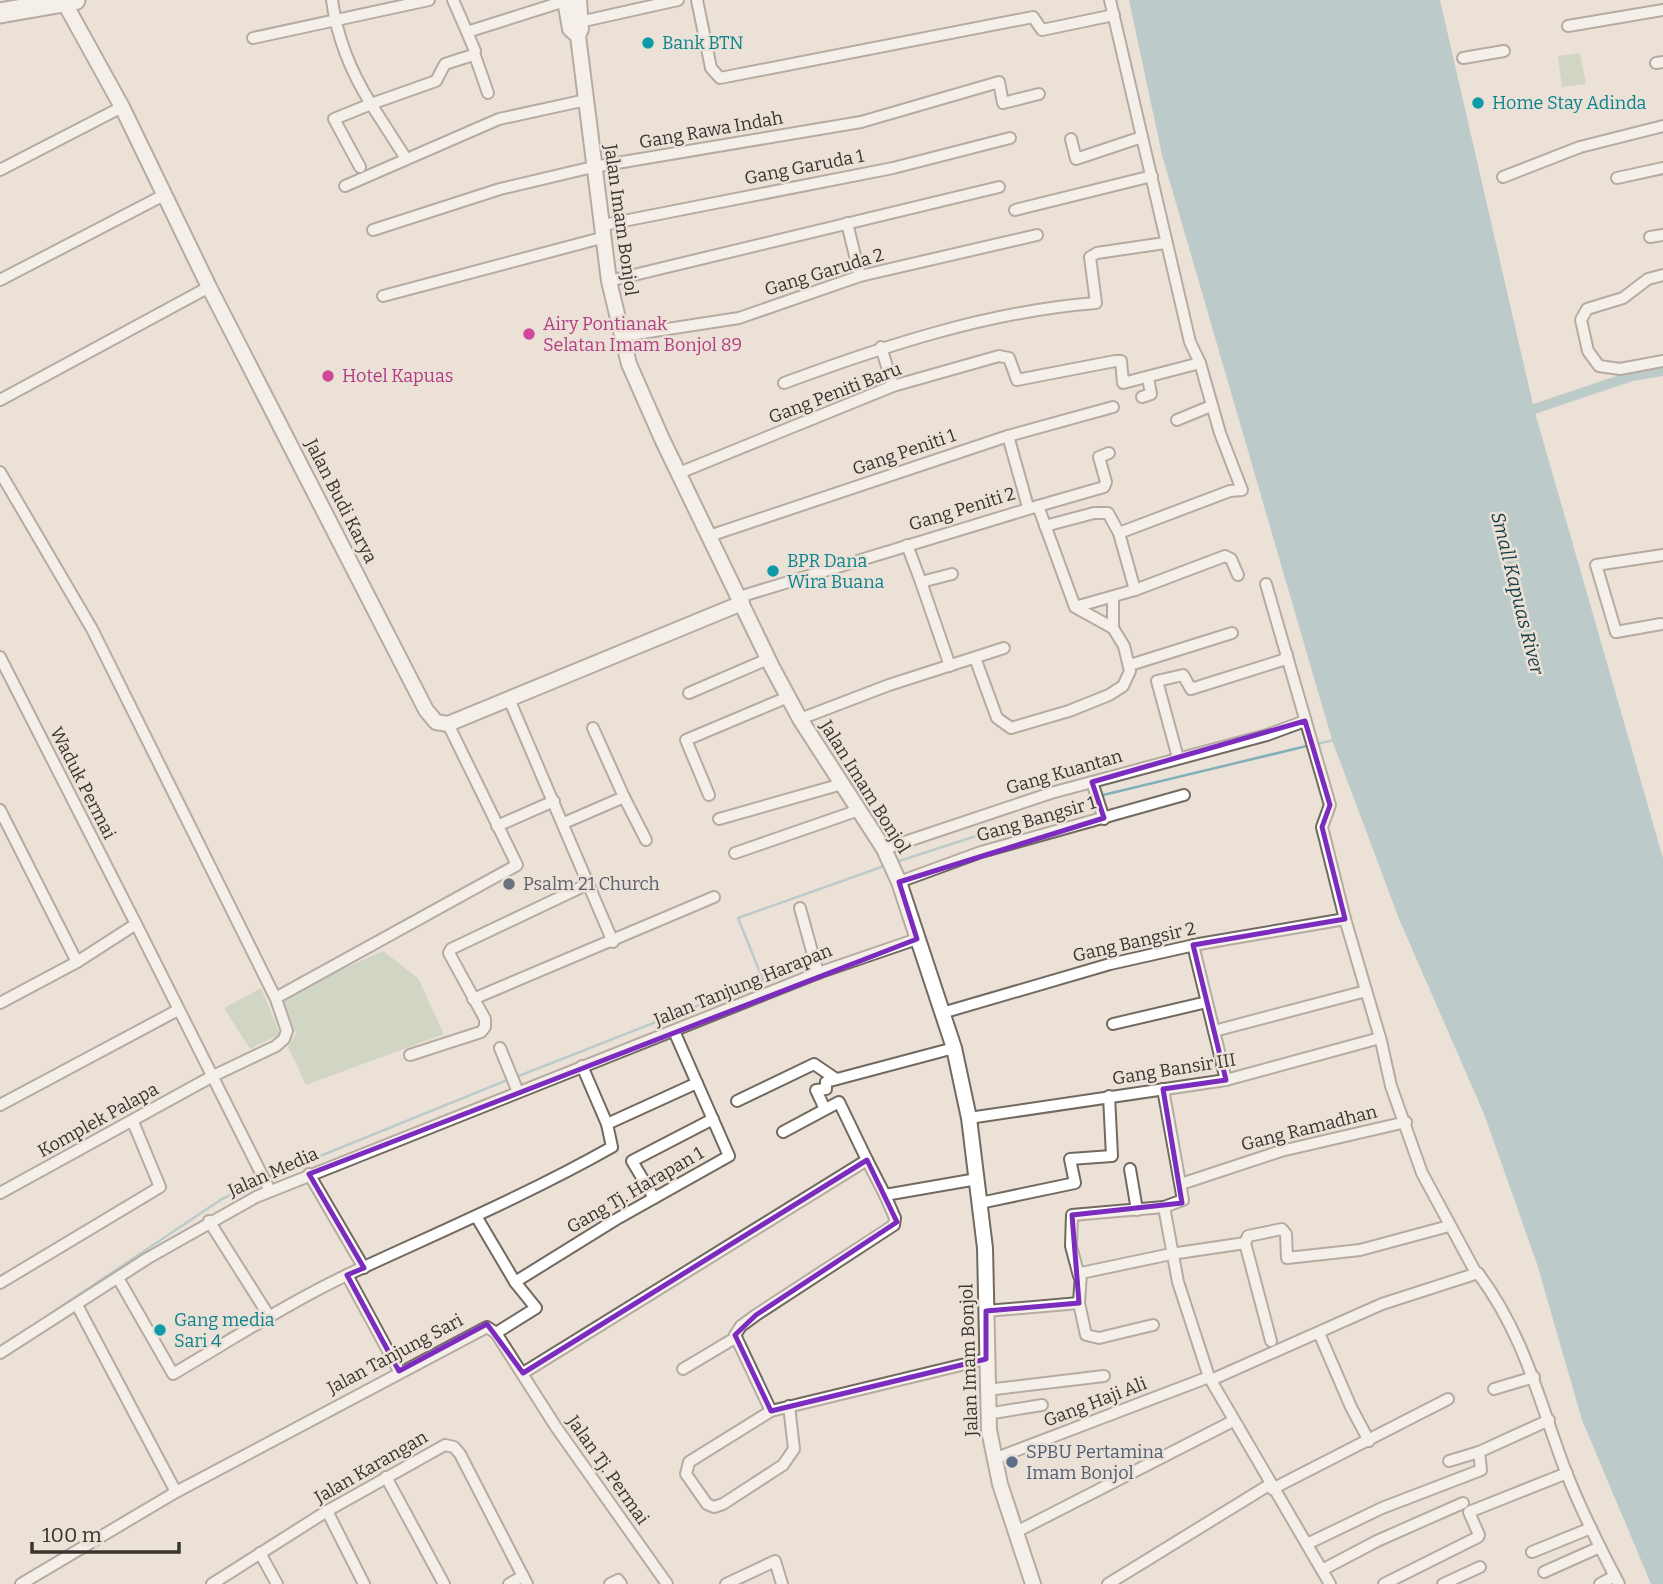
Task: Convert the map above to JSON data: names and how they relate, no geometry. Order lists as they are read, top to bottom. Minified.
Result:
{"streets":{"main road":["Jalan Imam Bonjol","Jalan Budi Karya"],"street":["Gang Rawa Indah","Gang Garuda 1","Gang Garuda 2","Gang Peniti Baru","Gang Peniti 1","Gang Peniti 2","Gang Kuantan","Waduk Permai","Gang Bangsir 1","Gang Bangsir 2","Jalan Tanjung Harapan","Gang Bansir III","Komplek Palapa","Gang Ramadhan","Jalan Media","Gang Tj. Harapan 1","Jalan Tanjung Sari","Gang Haji Ali","Jalan Karangan","Jalan Tj. Permai"]},"crossings":[["Gang Rawa Indah","Jalan Imam Bonjol"],["Gang Garuda 1","Jalan Imam Bonjol"],["Jalan Imam Bonjol","Gang Garuda 2"],["Jalan Imam Bonjol","Gang Peniti Baru"],["Jalan Imam Bonjol","Gang Peniti 1"],["Jalan Imam Bonjol","Gang Peniti 2"],["Jalan Imam Bonjol","Gang Kuantan"],["Jalan Imam Bonjol","Gang Bangsir 1"],["Jalan Imam Bonjol","Gang Bangsir 2"],["Jalan Imam Bonjol","Jalan Tanjung Harapan"],["Jalan Imam Bonjol","Gang Bansir III"],["Jalan Imam Bonjol","Gang Haji Ali"],["Waduk Permai","Komplek Palapa"],["Waduk Permai","Jalan Media"],["Jalan Tanjung Harapan","Jalan Media"],["Jalan Tanjung Harapan","Gang Tj. Harapan 1"]],"water":["Small Kapuas River"],"places":["Bank BTN","Home Stay Adinda","Airy Pontianak Selatan Imam Bonjol 89","Hotel Kapuas","BPR Dana Wira Buana","Psalm 21 Church","Gang media Sari 4","SPBU Pertamina Imam Bonjol"],"scale_bar":"100 m"}
